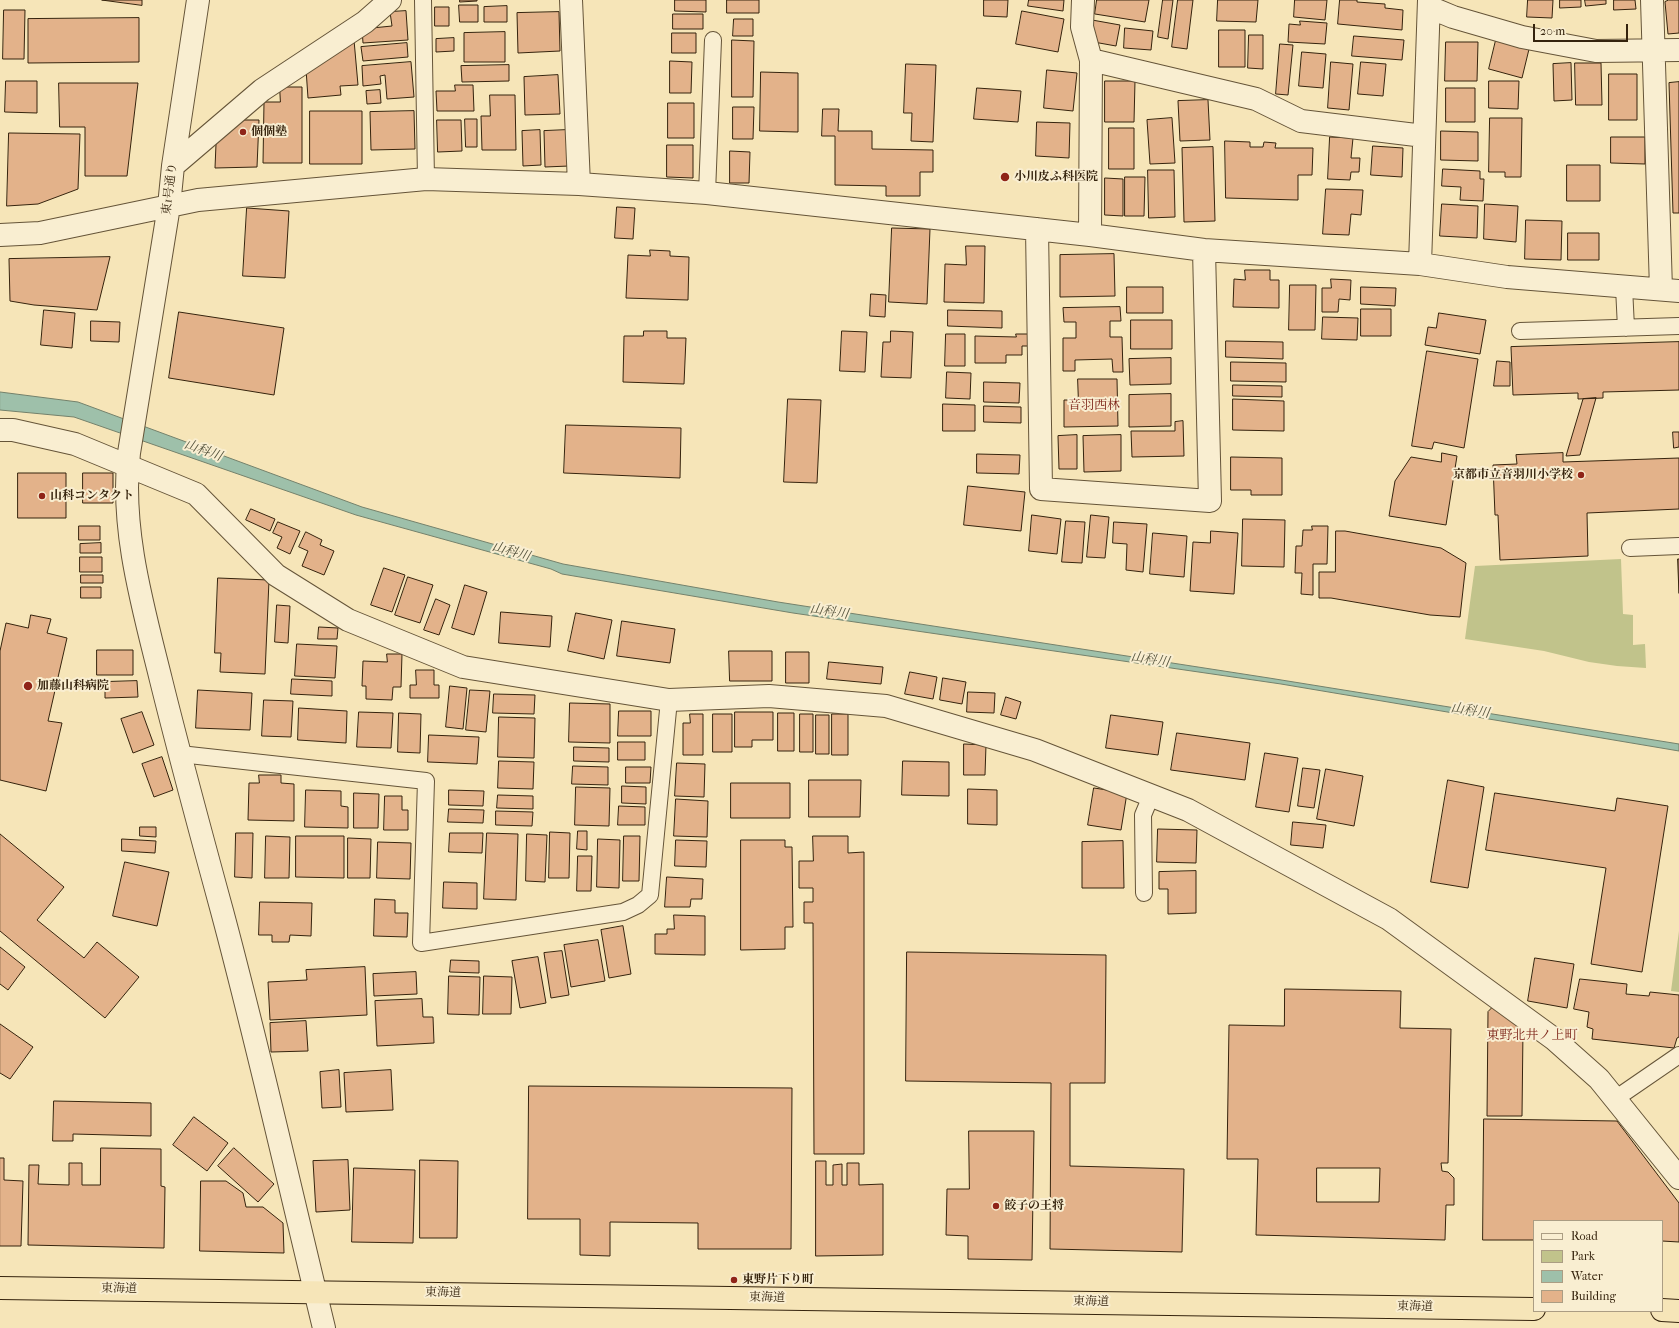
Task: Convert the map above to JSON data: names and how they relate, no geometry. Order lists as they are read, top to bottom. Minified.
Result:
{"streets":{"highway":["東海道"],"street":["東1号通り"]},"crossings":[["東1号通り","東海道"]],"districts":["音羽西林","東野北井ノ上町"],"water":["山科川"],"places":["個個塾","小川皮ふ科医院","京都市立音羽川小学校","山科コンタクト","加藤山科病院","餃子の王将","東野片下り町"],"legend":["Road","Park","Water","Building"],"scale_bar":"20 m"}
